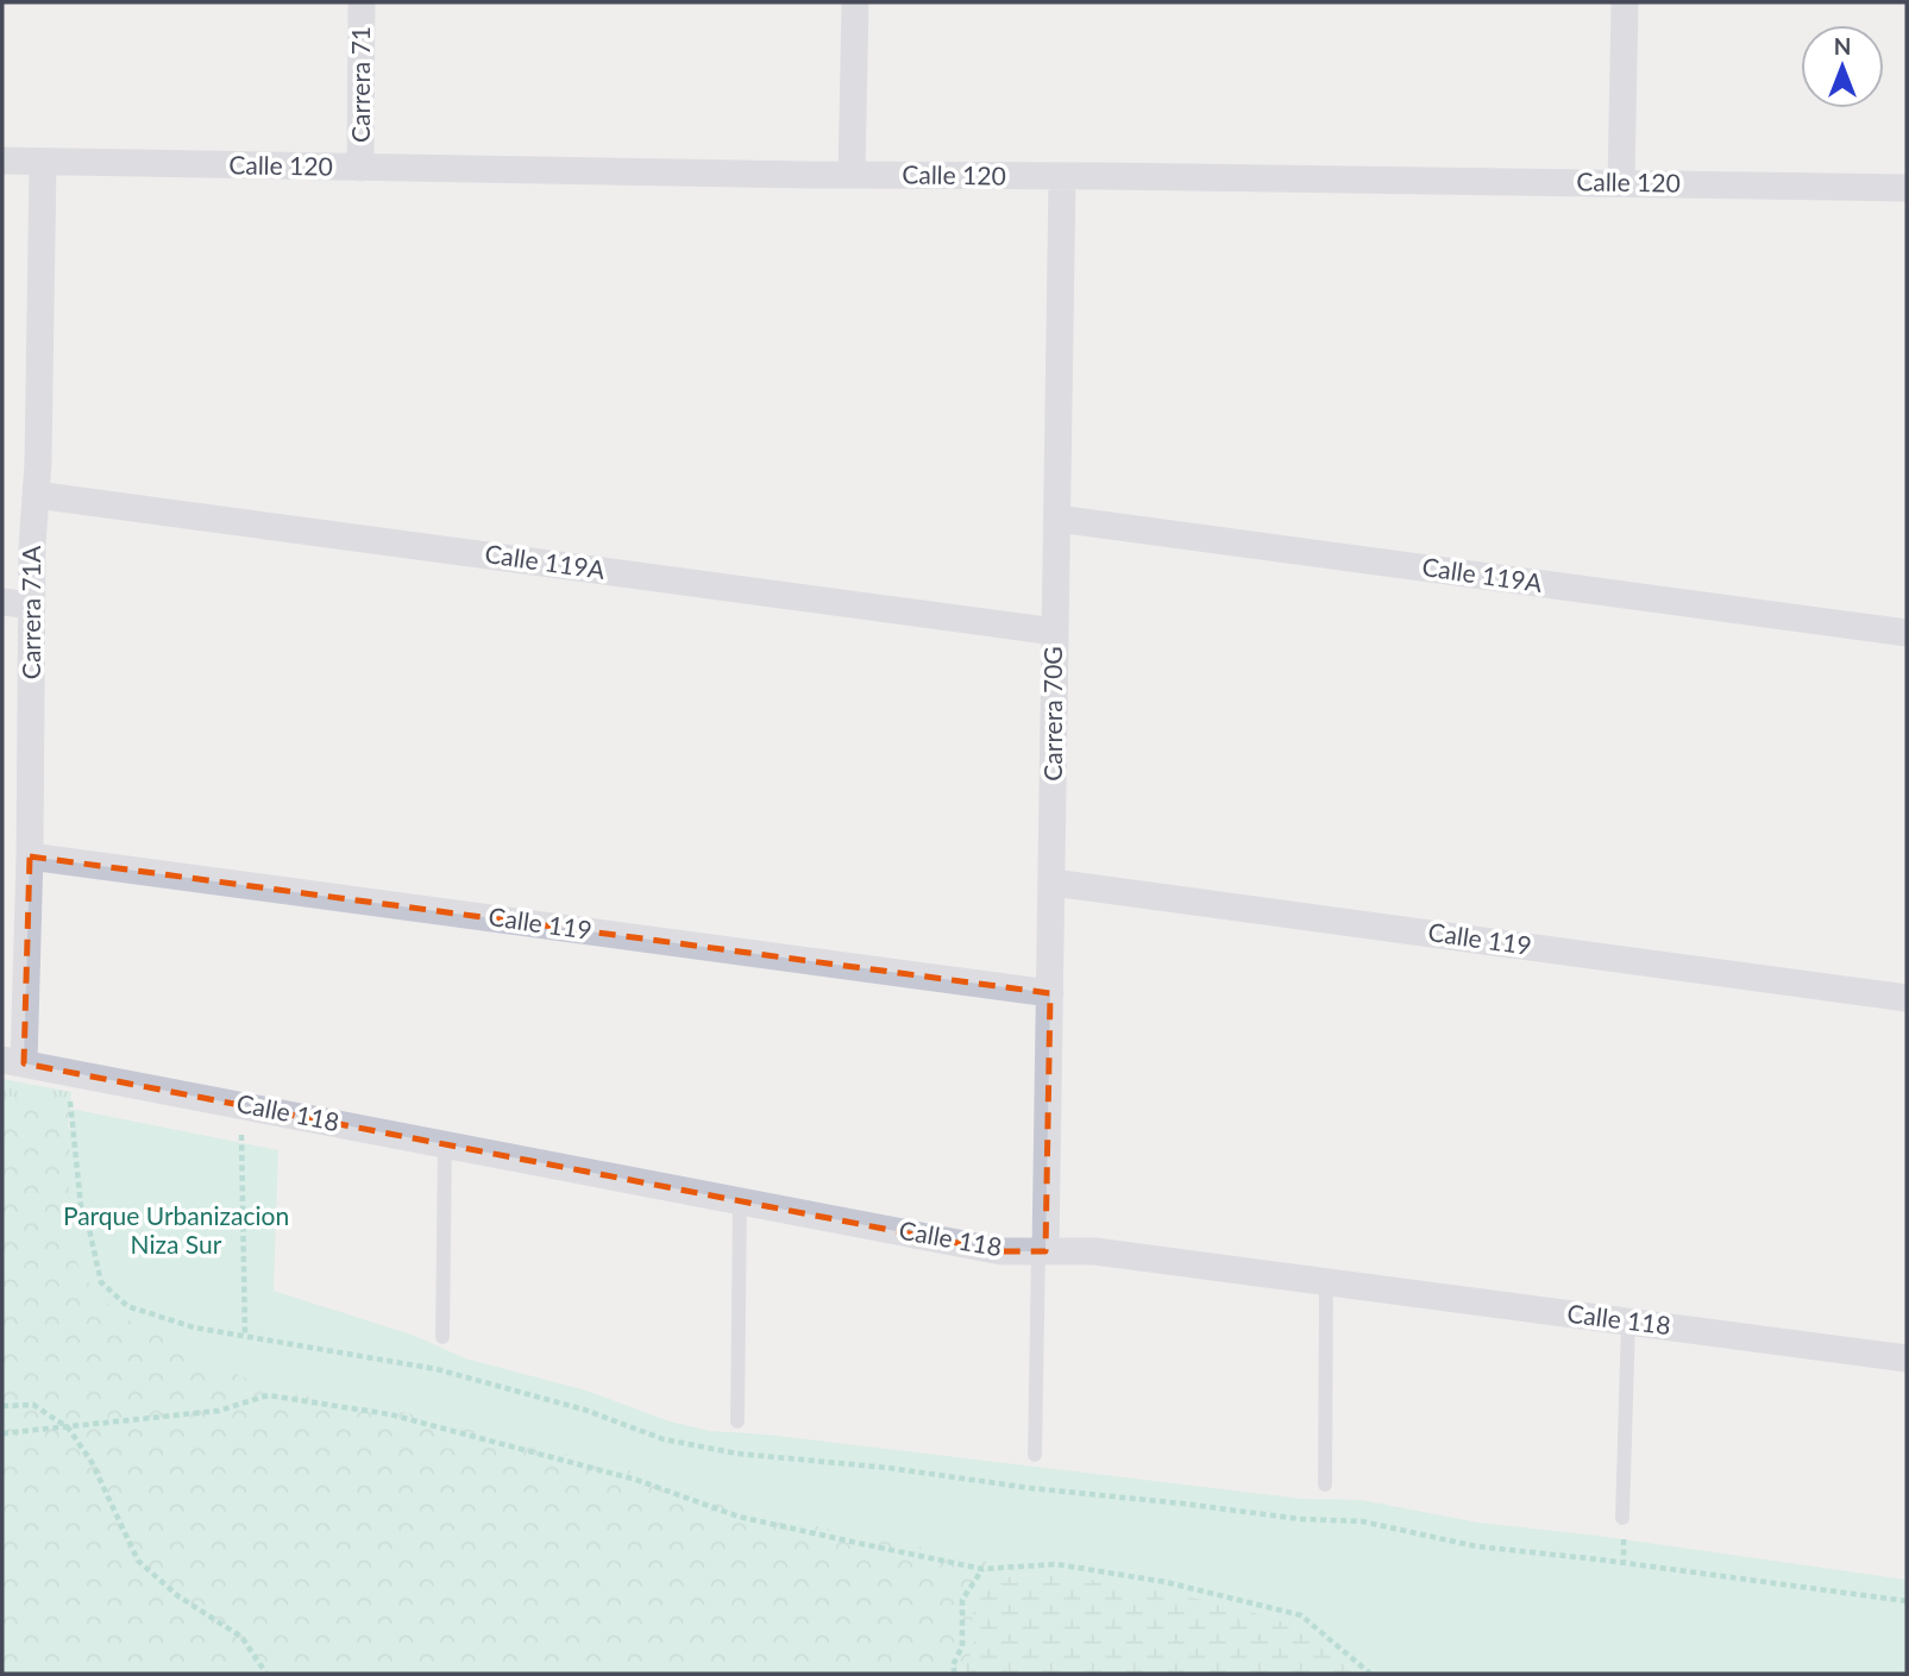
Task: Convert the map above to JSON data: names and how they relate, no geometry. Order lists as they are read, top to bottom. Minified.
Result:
{"streets":{"street":["Carrera 71","Calle 120","Calle 119A","Carrera 71A","Carrera 70G","Calle 119","Calle 118"]},"crossings":[["Carrera 71","Calle 120"],["Calle 120","Carrera 71A"],["Calle 120","Carrera 70G"],["Calle 119A","Carrera 71A"],["Calle 119A","Carrera 70G"],["Carrera 71A","Calle 119"],["Carrera 71A","Calle 118"],["Carrera 70G","Calle 119"],["Carrera 70G","Calle 118"]],"parks":["Parque Urbanizacion Niza Sur"],"north":"top"}
